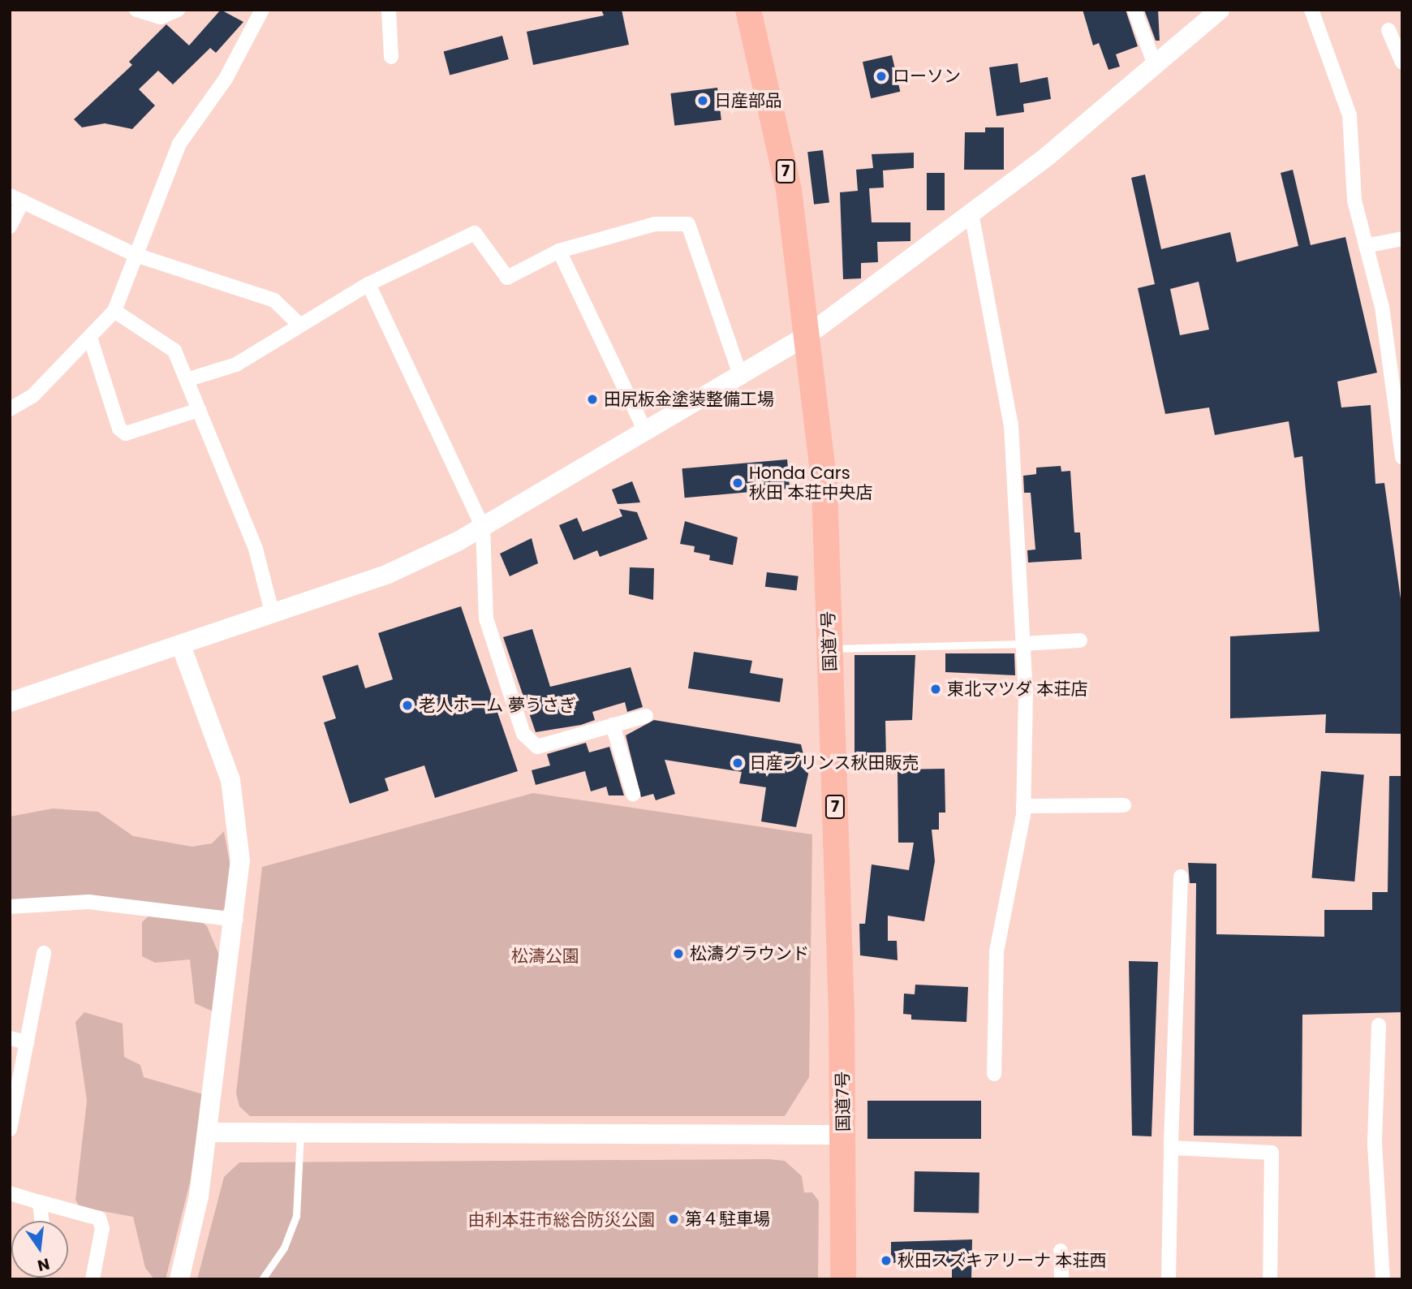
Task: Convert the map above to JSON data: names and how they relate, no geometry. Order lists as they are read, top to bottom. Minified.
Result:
{"streets":{"highway":["7","国道7号"]},"parks":["松濤公園","由利本荘市総合防災公園"],"places":["ローソン","日産部品","田尻板金塗装整備工場","Honda Cars 秋田 本荘中央店","東北マツダ 本荘店","老人ホーム 夢うさぎ","日産プリンス秋田販売","松濤グラウンド","第４駐車場","秋田スズキアリーナ 本荘西"],"north":"bottom"}
